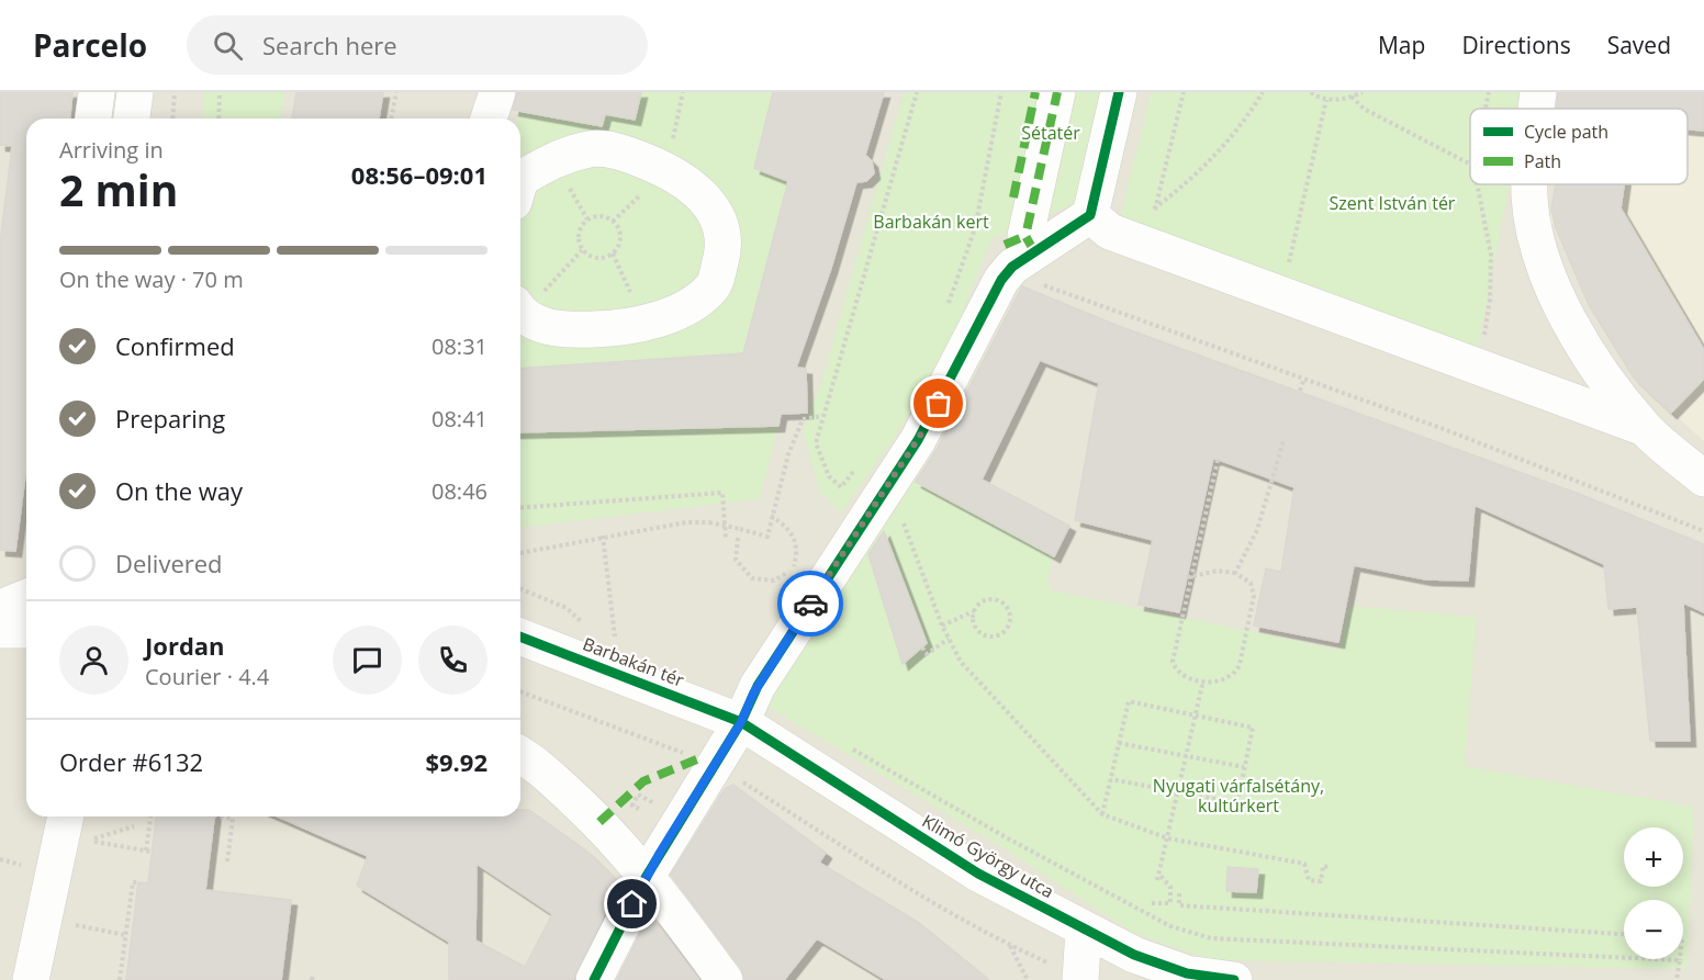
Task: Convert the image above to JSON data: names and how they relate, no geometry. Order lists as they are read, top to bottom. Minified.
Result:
{"streets":{"street":["Barbakán tér","Klimó György utca"]},"crossings":[["Barbakán tér","Klimó György utca"]],"parks":["Sétatér","Szent István tér","Barbakán kert","Nyugati várfalsétány, kultúrkert"],"legend":["Cycle path","Path"],"page":{"header":"Parcelo","search":"Search here","nav":["Map","Directions","Saved"],"heading":["2 min","Arriving in","08:56–09:01"],"panel":["Jordan","Courier · 4.4","Order #6132","$9.92"],"bar":"On the way · 70 m","list":[["Confirmed","08:31"],["Preparing","08:41"],["On the way","08:46"],"Delivered"],"map_buttons":["+","−"]}}
